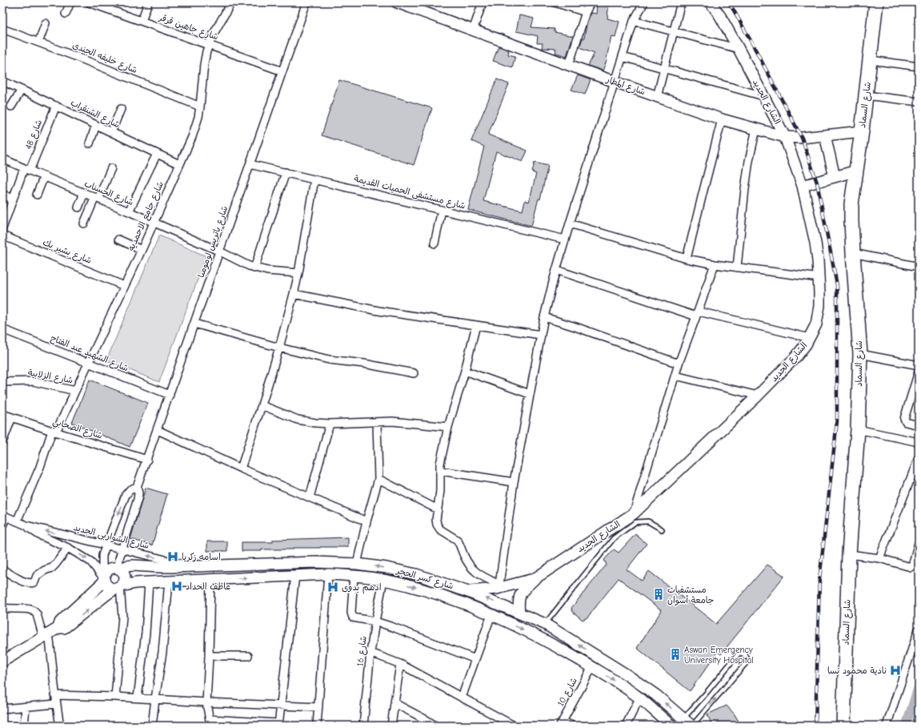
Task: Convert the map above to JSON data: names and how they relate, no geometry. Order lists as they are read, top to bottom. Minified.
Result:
{"streets":{"highway":["شارع السماد"],"main road":["شارع المطار","الشارع الجديد","شارع كسر الحجر"],"street":["شارع جاهين قرقر","شارع خليفه الجندى","شارع الشنقراب","شارع 48","شارع مستشفى الحميات القديمة","شارع الحسناب","شارع جامع الاحمديه","شارع باتريس لومومبا","شارع بشير بك","شارع الشهيد عبد الفتاح","شارع الزلابية","شارع الصحابي","شارع الشواربى الجديد","شارع 16","شارع 10"]},"crossings":[["شارع جاهين قرقر","شارع جامع الاحمديه"],["شارع جاهين قرقر","شارع باتريس لومومبا"],["شارع خليفه الجندى","شارع جامع الاحمديه"],["شارع المطار","الشارع الجديد"],["شارع المطار","شارع السماد"],["الشارع الجديد","شارع كسر الحجر"],["شارع الشنقراب","شارع 48"],["شارع الشنقراب","شارع جامع الاحمديه"],["شارع 48","شارع الحسناب"],["شارع مستشفى الحميات القديمة","شارع باتريس لومومبا"],["شارع الحسناب","شارع جامع الاحمديه"],["شارع الحسناب","شارع باتريس لومومبا"],["شارع جامع الاحمديه","شارع بشير بك"],["شارع جامع الاحمديه","شارع الشهيد عبد الفتاح"],["شارع جامع الاحمديه","شارع الزلابية"],["شارع جامع الاحمديه","شارع الصحابي"],["شارع جامع الاحمديه","شارع الشواربى الجديد"],["شارع باتريس لومومبا","شارع الشهيد عبد الفتاح"],["شارع باتريس لومومبا","شارع الصحابي"],["شارع باتريس لومومبا","شارع الشواربى الجديد"],["شارع باتريس لومومبا","شارع كسر الحجر"],["شارع الشواربى الجديد","شارع كسر الحجر"],["شارع كسر الحجر","شارع 16"],["شارع كسر الحجر","شارع 10"]],"places":{"hospital":["اسامه زكريا","عاطف الحداد","ادهم بدوى","نادية محمود نسا"],"building":["مستشفيات جامعة أسوان","Aswan Emergency University Hospital"]}}
